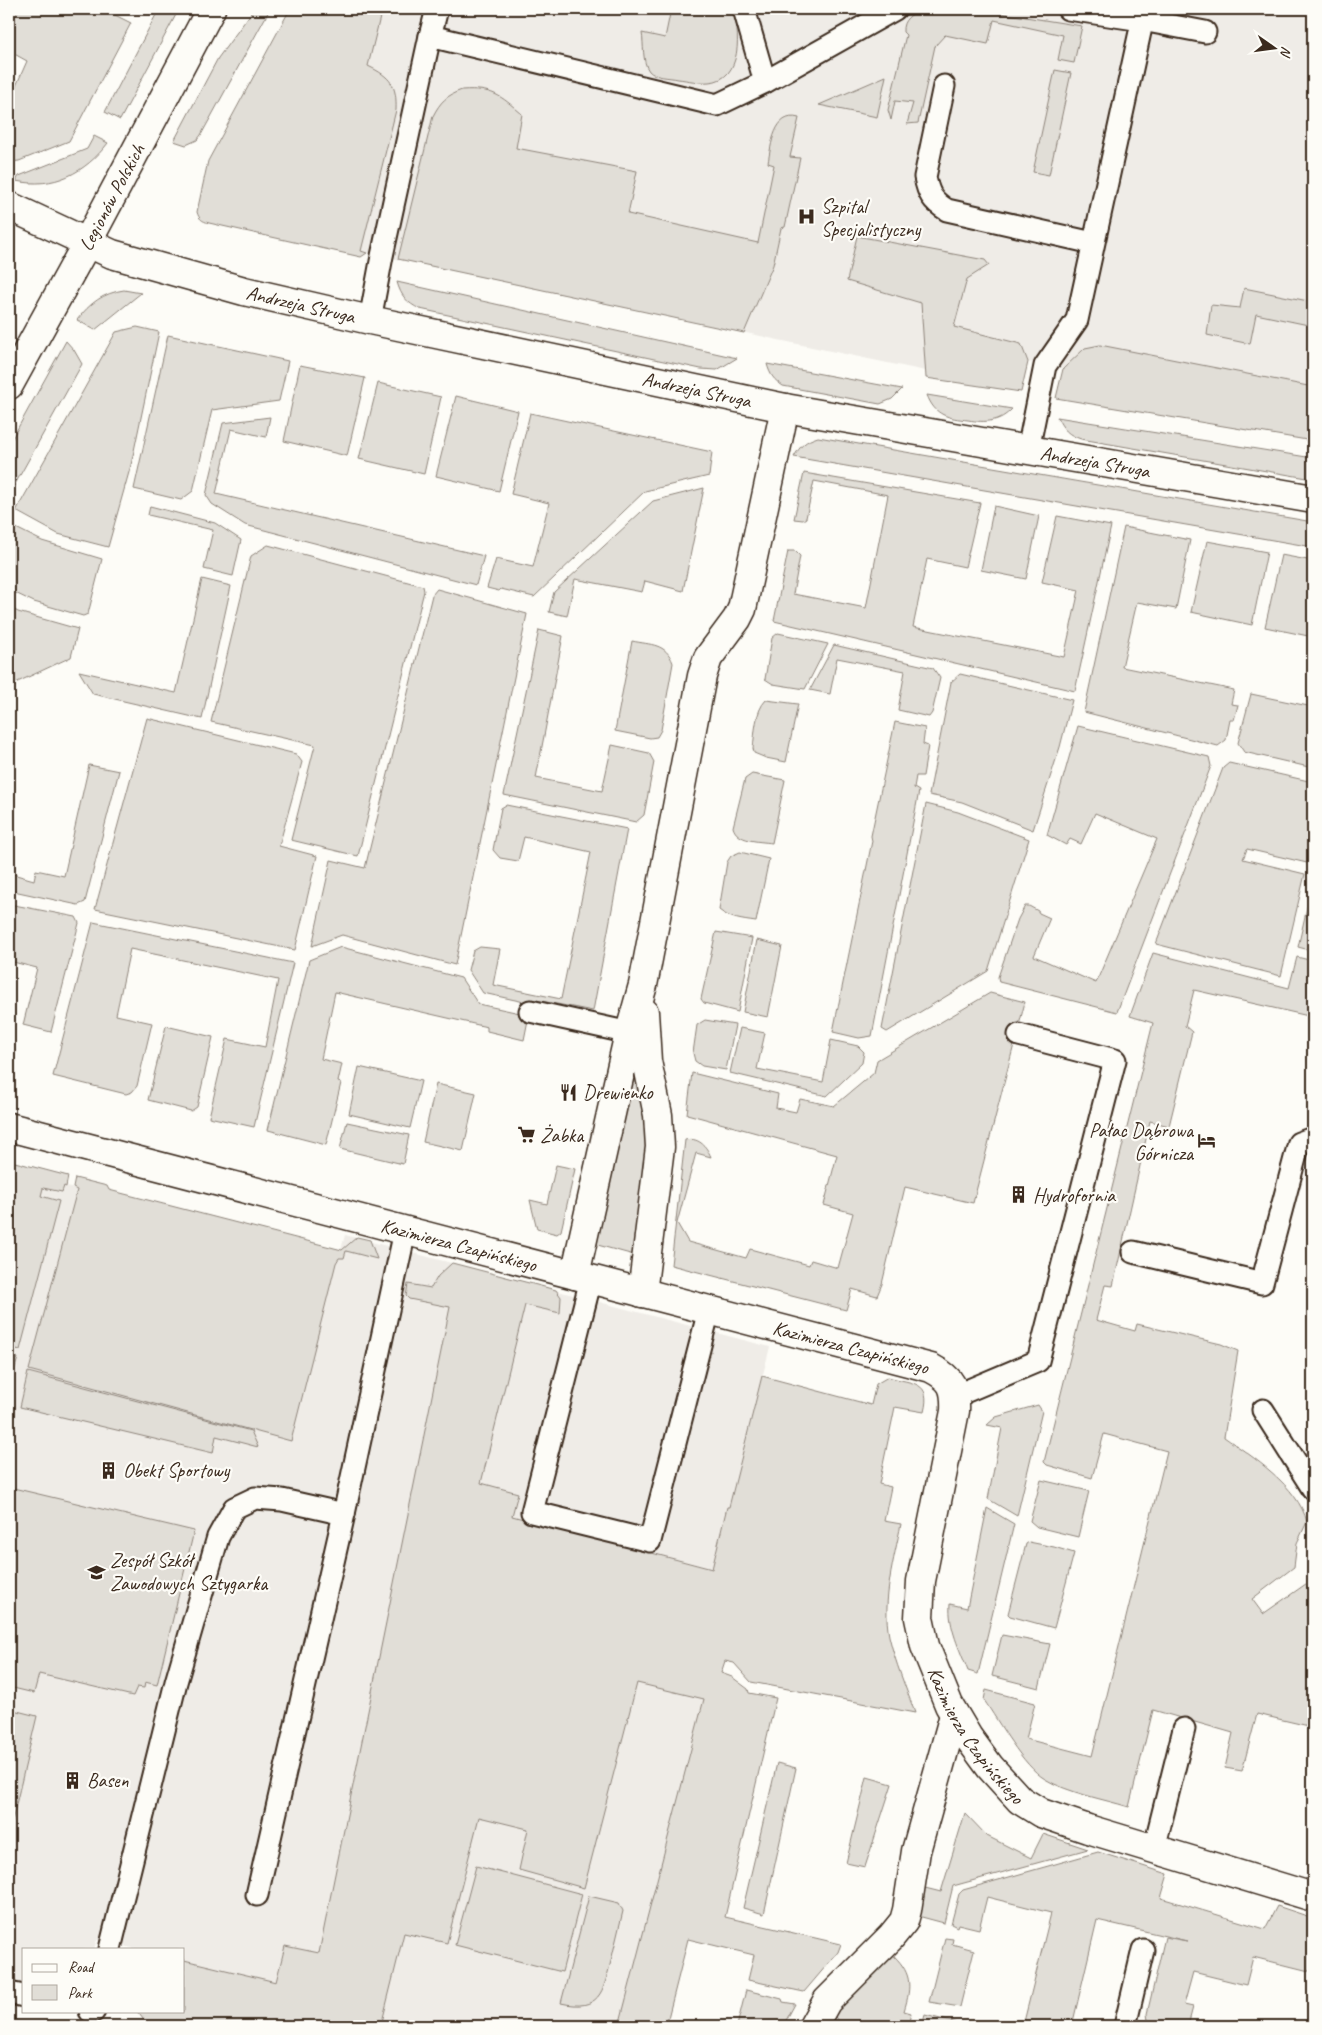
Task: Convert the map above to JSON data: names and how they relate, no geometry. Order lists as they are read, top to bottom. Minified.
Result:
{"streets":{"street":["Legionów Polskich","Andrzeja Struga","Kazimierza Czapińskiego"]},"crossings":[["Legionów Polskich","Andrzeja Struga"]],"places":{"hospital":["Szpital Specjalistyczny"],"restaurant":["Drewienko"],"supermarket":["Żabka"],"hotel":["Pałac Dąbrowa Górnicza"],"building":["Hydrofornia","Obekt Sportowy","Basen"],"school or university":["Zespół Szkół Zawodowych Sztygarka"]},"legend":["Road","Park"],"north":"right"}
